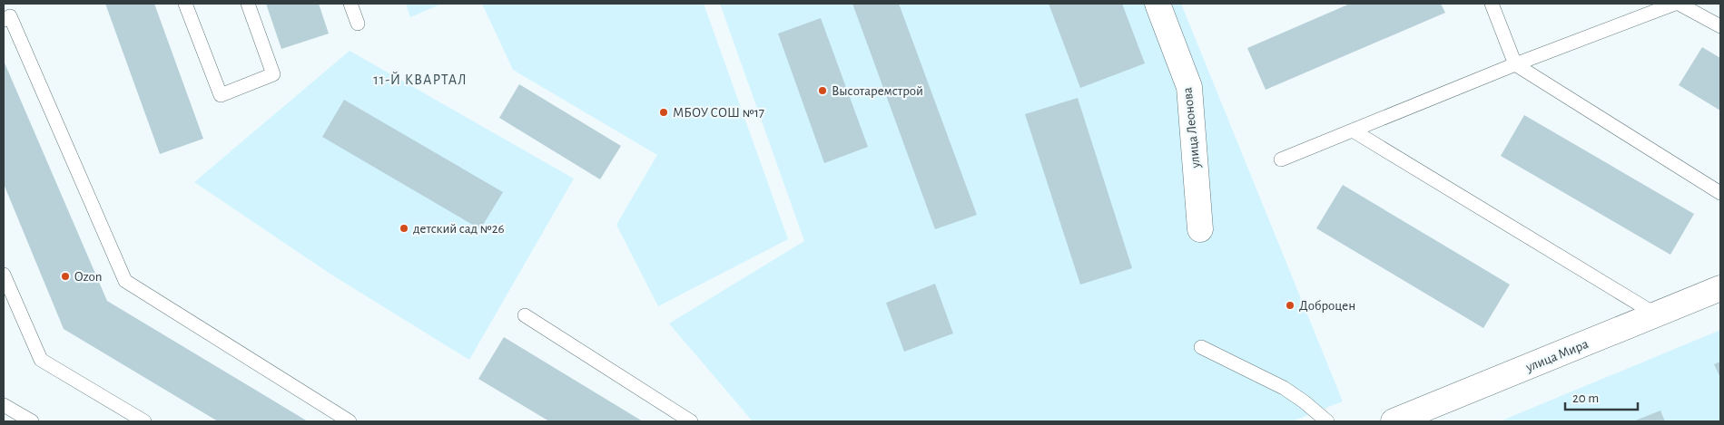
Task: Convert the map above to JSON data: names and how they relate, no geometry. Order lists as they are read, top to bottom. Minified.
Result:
{"streets":{"street":["улица Леонова","улица Мира"]},"districts":["11-Й КВАРТАЛ"],"places":["Высотаремстрой","МБОУ СОШ №17","детский сад №26","Ozon","Доброцен"],"scale_bar":"20 m"}
